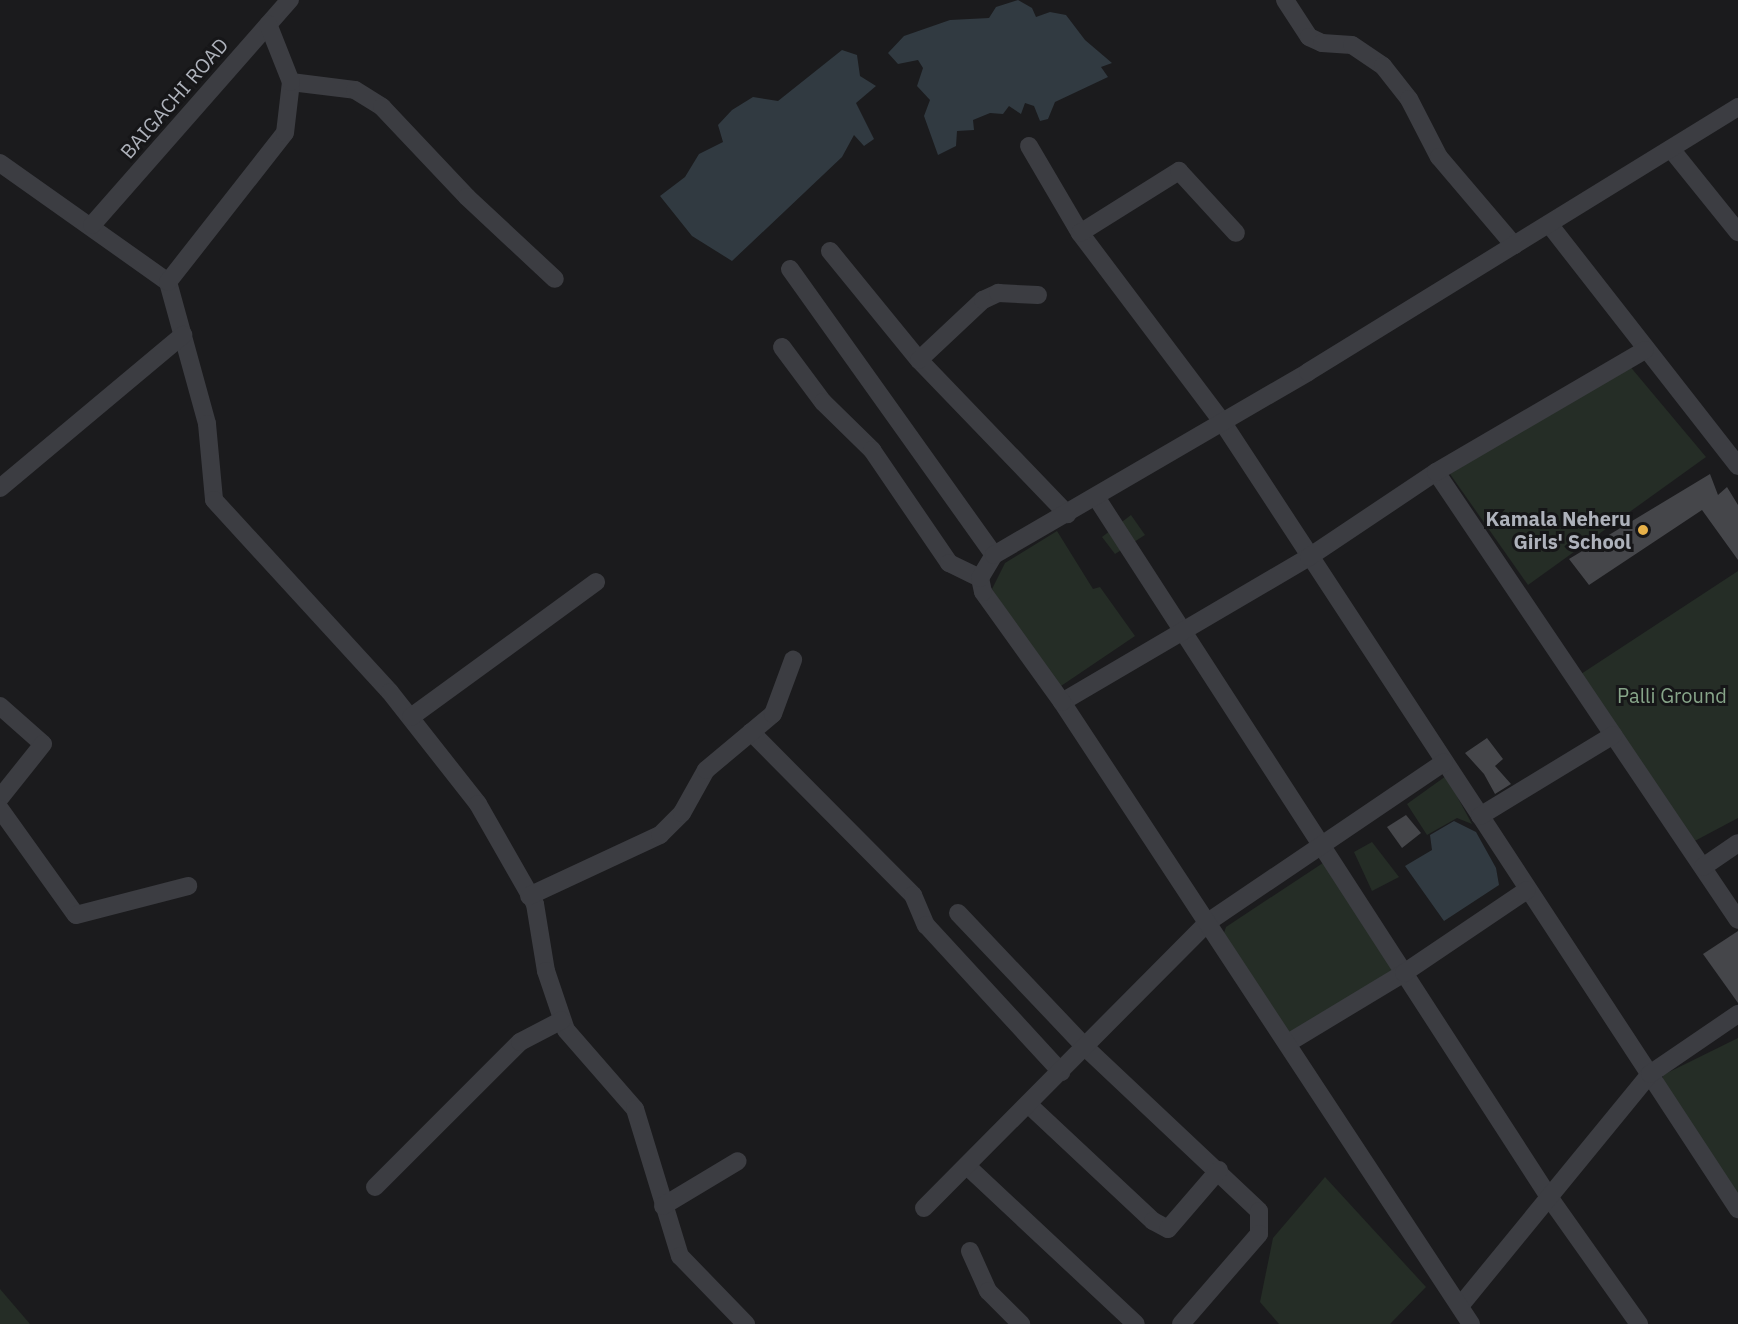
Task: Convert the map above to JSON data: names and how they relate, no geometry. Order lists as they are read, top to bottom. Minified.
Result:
{"streets":{"street":["BAIGACHI ROAD"]},"parks":["Palli Ground"],"places":["Kamala Neheru Girls' School"]}
